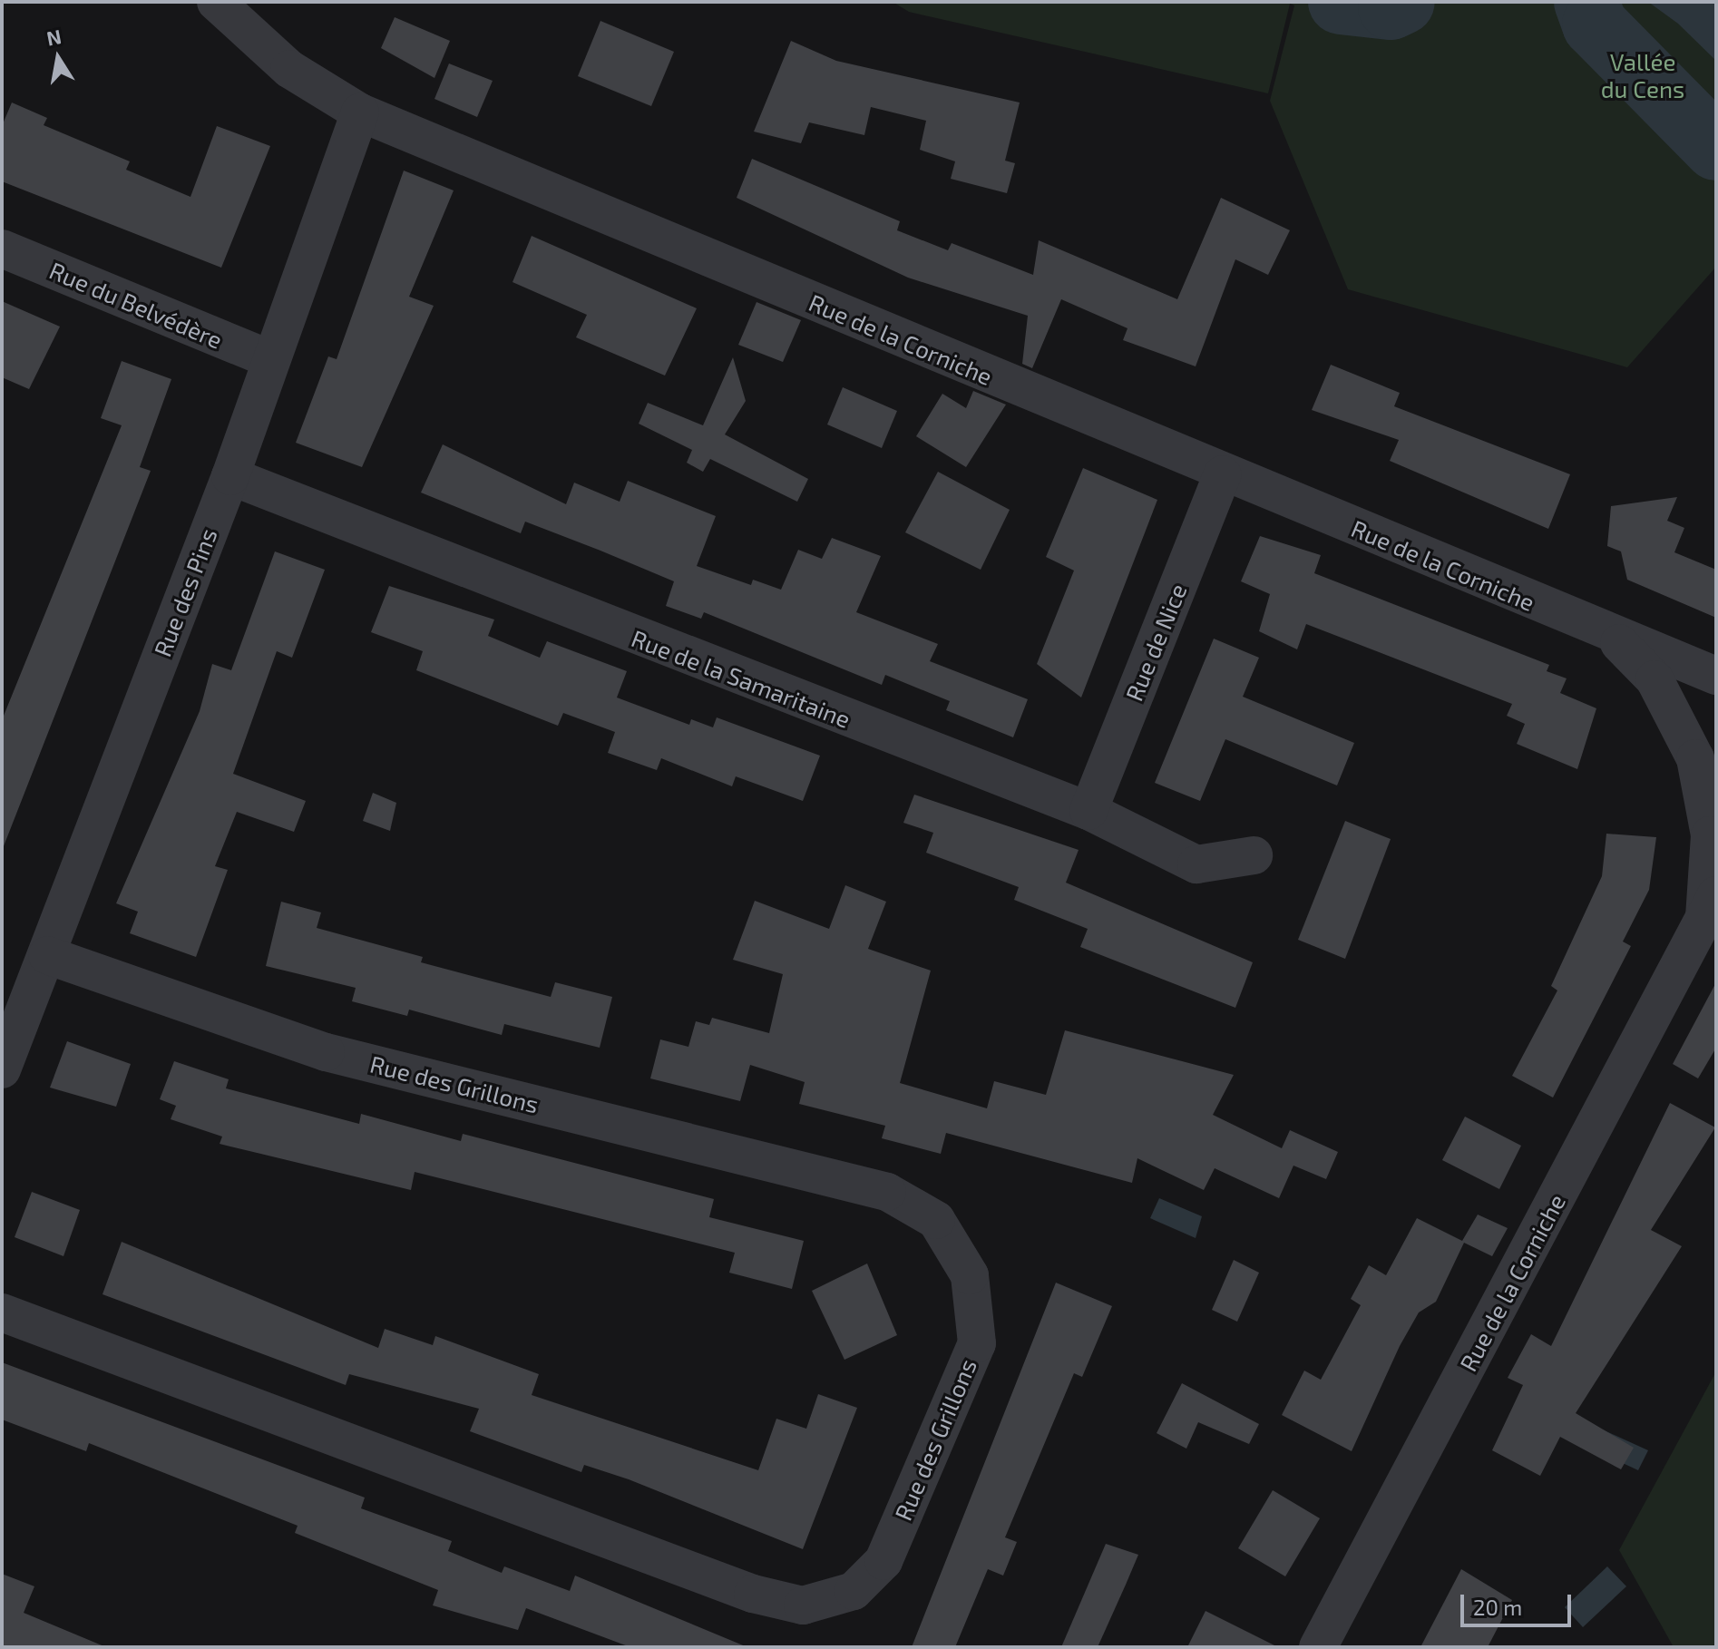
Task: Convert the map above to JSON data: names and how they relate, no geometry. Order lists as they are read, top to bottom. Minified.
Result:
{"streets":{"street":["Rue du Belvédère","Rue de la Corniche","Rue des Pins","Rue de Nice","Rue de la Samaritaine","Rue des Grillons"]},"crossings":[["Rue du Belvédère","Rue des Pins"],["Rue de la Corniche","Rue des Pins"],["Rue de la Corniche","Rue de Nice"],["Rue des Pins","Rue de la Samaritaine"],["Rue des Pins","Rue des Grillons"],["Rue de Nice","Rue de la Samaritaine"]],"parks":["Vallée du Cens"],"scale_bar":"20 m","north":"top"}
